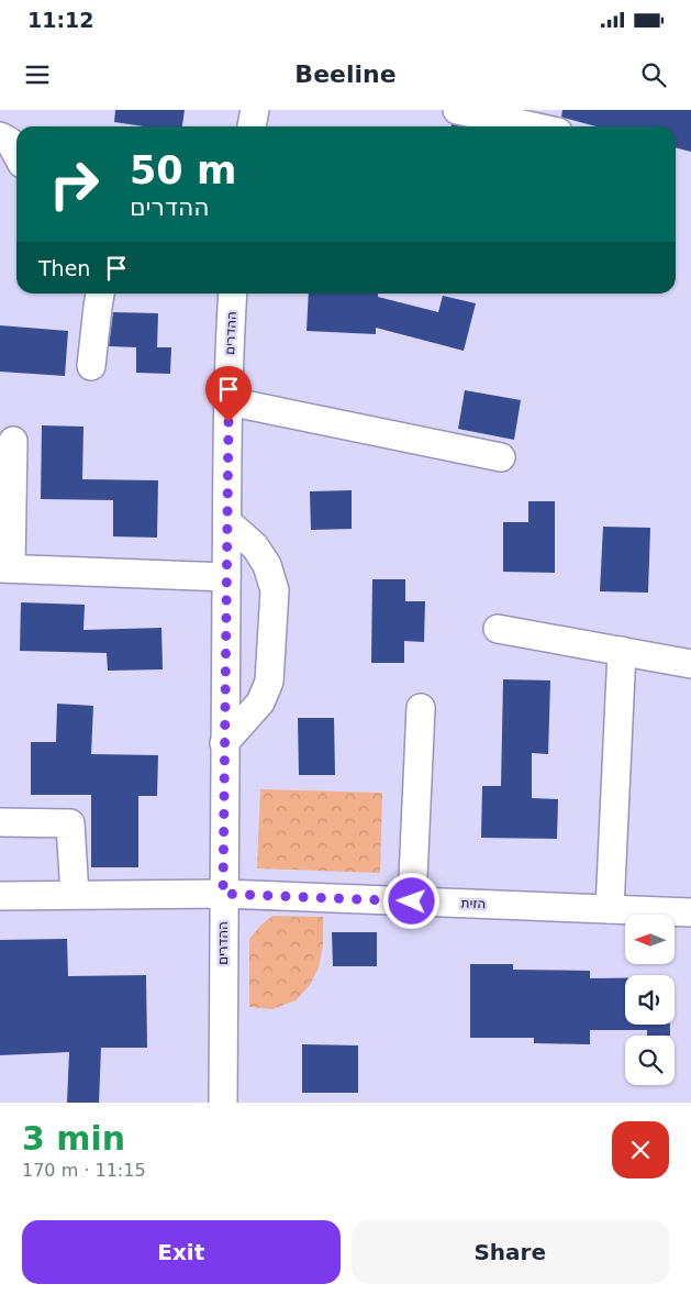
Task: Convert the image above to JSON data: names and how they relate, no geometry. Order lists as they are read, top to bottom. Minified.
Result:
{"streets":{"street":["ההדרים","הזית"]},"crossings":[["ההדרים","הזית"]],"north":"left","page":{"status":"11:12","header":"Beeline","turn":["50 m","ההדרים"],"then":"Then","heading":["3 min","170 m · 11:15"],"buttons":["Exit","Share"]}}
